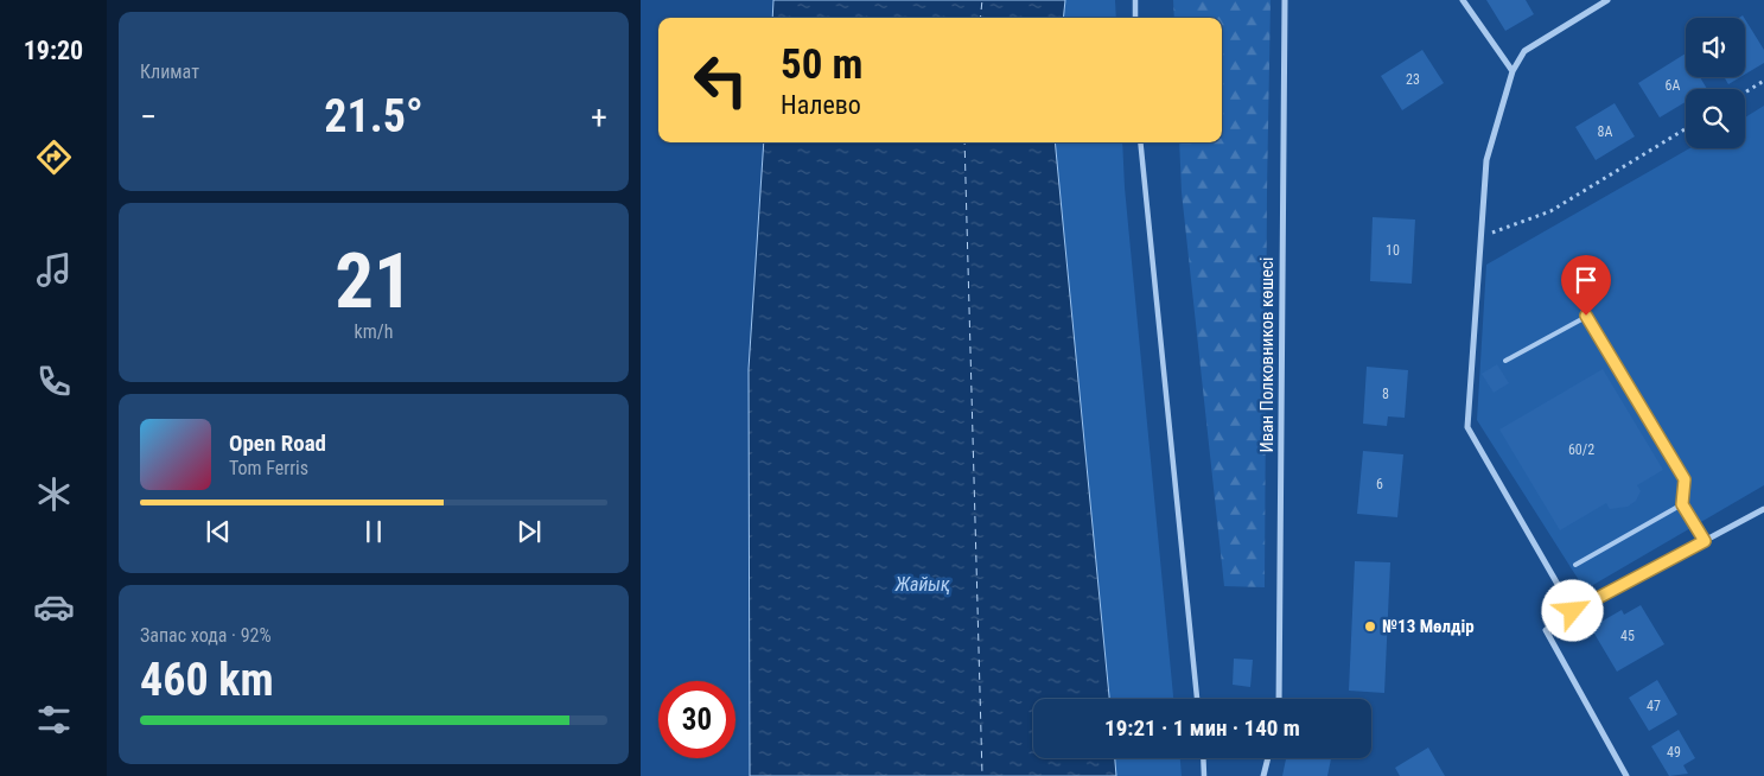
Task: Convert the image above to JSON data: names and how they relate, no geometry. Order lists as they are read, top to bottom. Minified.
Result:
{"streets":{"street":["Иван Полковников көшесі"]},"water":["Жайық"],"places":["№13 Мөлдiр"],"house_numbers":["23","6А","8А","10","8","60/2","6","45","47","49"],"page":{"tabs":"19:20","tile":["Климат",["21","km/h"],["Запас хода · 92%","460 km"]],"turn":["50 m","Налево"],"heat":["−","21.5°","+"],"song":["Open Road","Tom Ferris"],"limit":"30","trip":"19:21 · 1 мин · 140 m"}}
